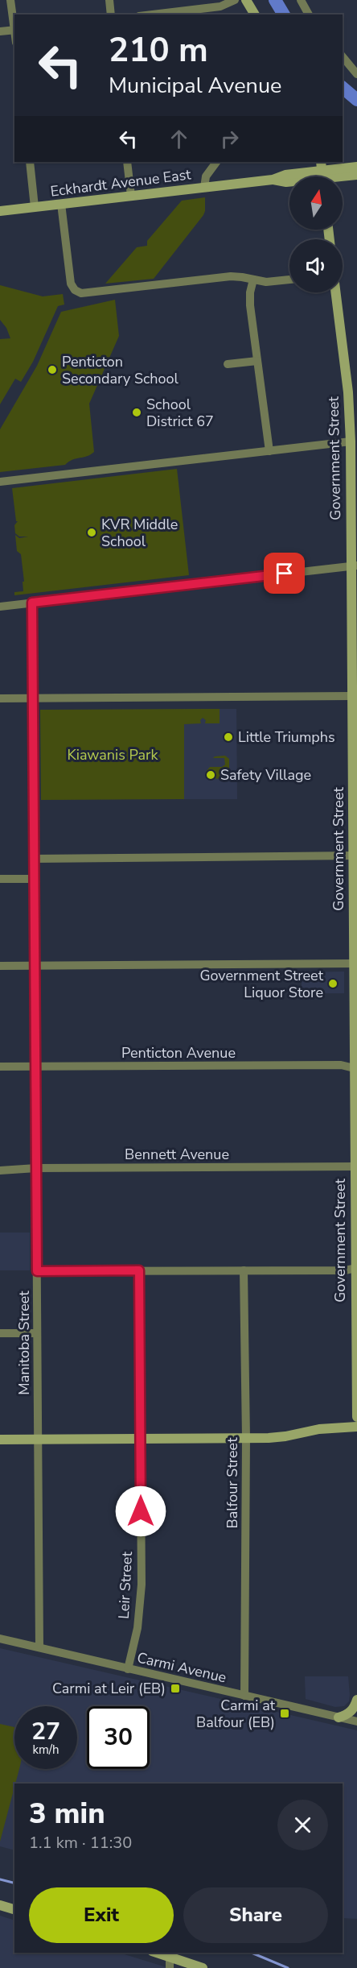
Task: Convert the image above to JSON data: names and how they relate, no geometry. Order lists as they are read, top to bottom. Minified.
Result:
{"streets":{"street":["Eckhardt Avenue East","Government Street","Penticton Avenue","Bennett Avenue","Manitoba Street","Balfour Street","Leir Street","Carmi Avenue"]},"crossings":[["Government Street","Penticton Avenue"],["Government Street","Bennett Avenue"],["Penticton Avenue","Manitoba Street"],["Bennett Avenue","Manitoba Street"],["Manitoba Street","Carmi Avenue"],["Balfour Street","Carmi Avenue"],["Leir Street","Carmi Avenue"]],"parks":["Kiawanis Park"],"places":{"other":["Penticton Secondary School","School District 67","KVR Middle School","Little Triumphs","Safety Village","Government Street Liquor Store"],"transit":["Carmi at Leir (EB)","Carmi at Balfour (EB)"]},"north":"top","page":{"turn":["210 m","Municipal Avenue"],"speed":"27 km/h","limit":"30","heading":["3 min","1.1 km · 11:30"],"buttons":["Exit","Share"]}}
